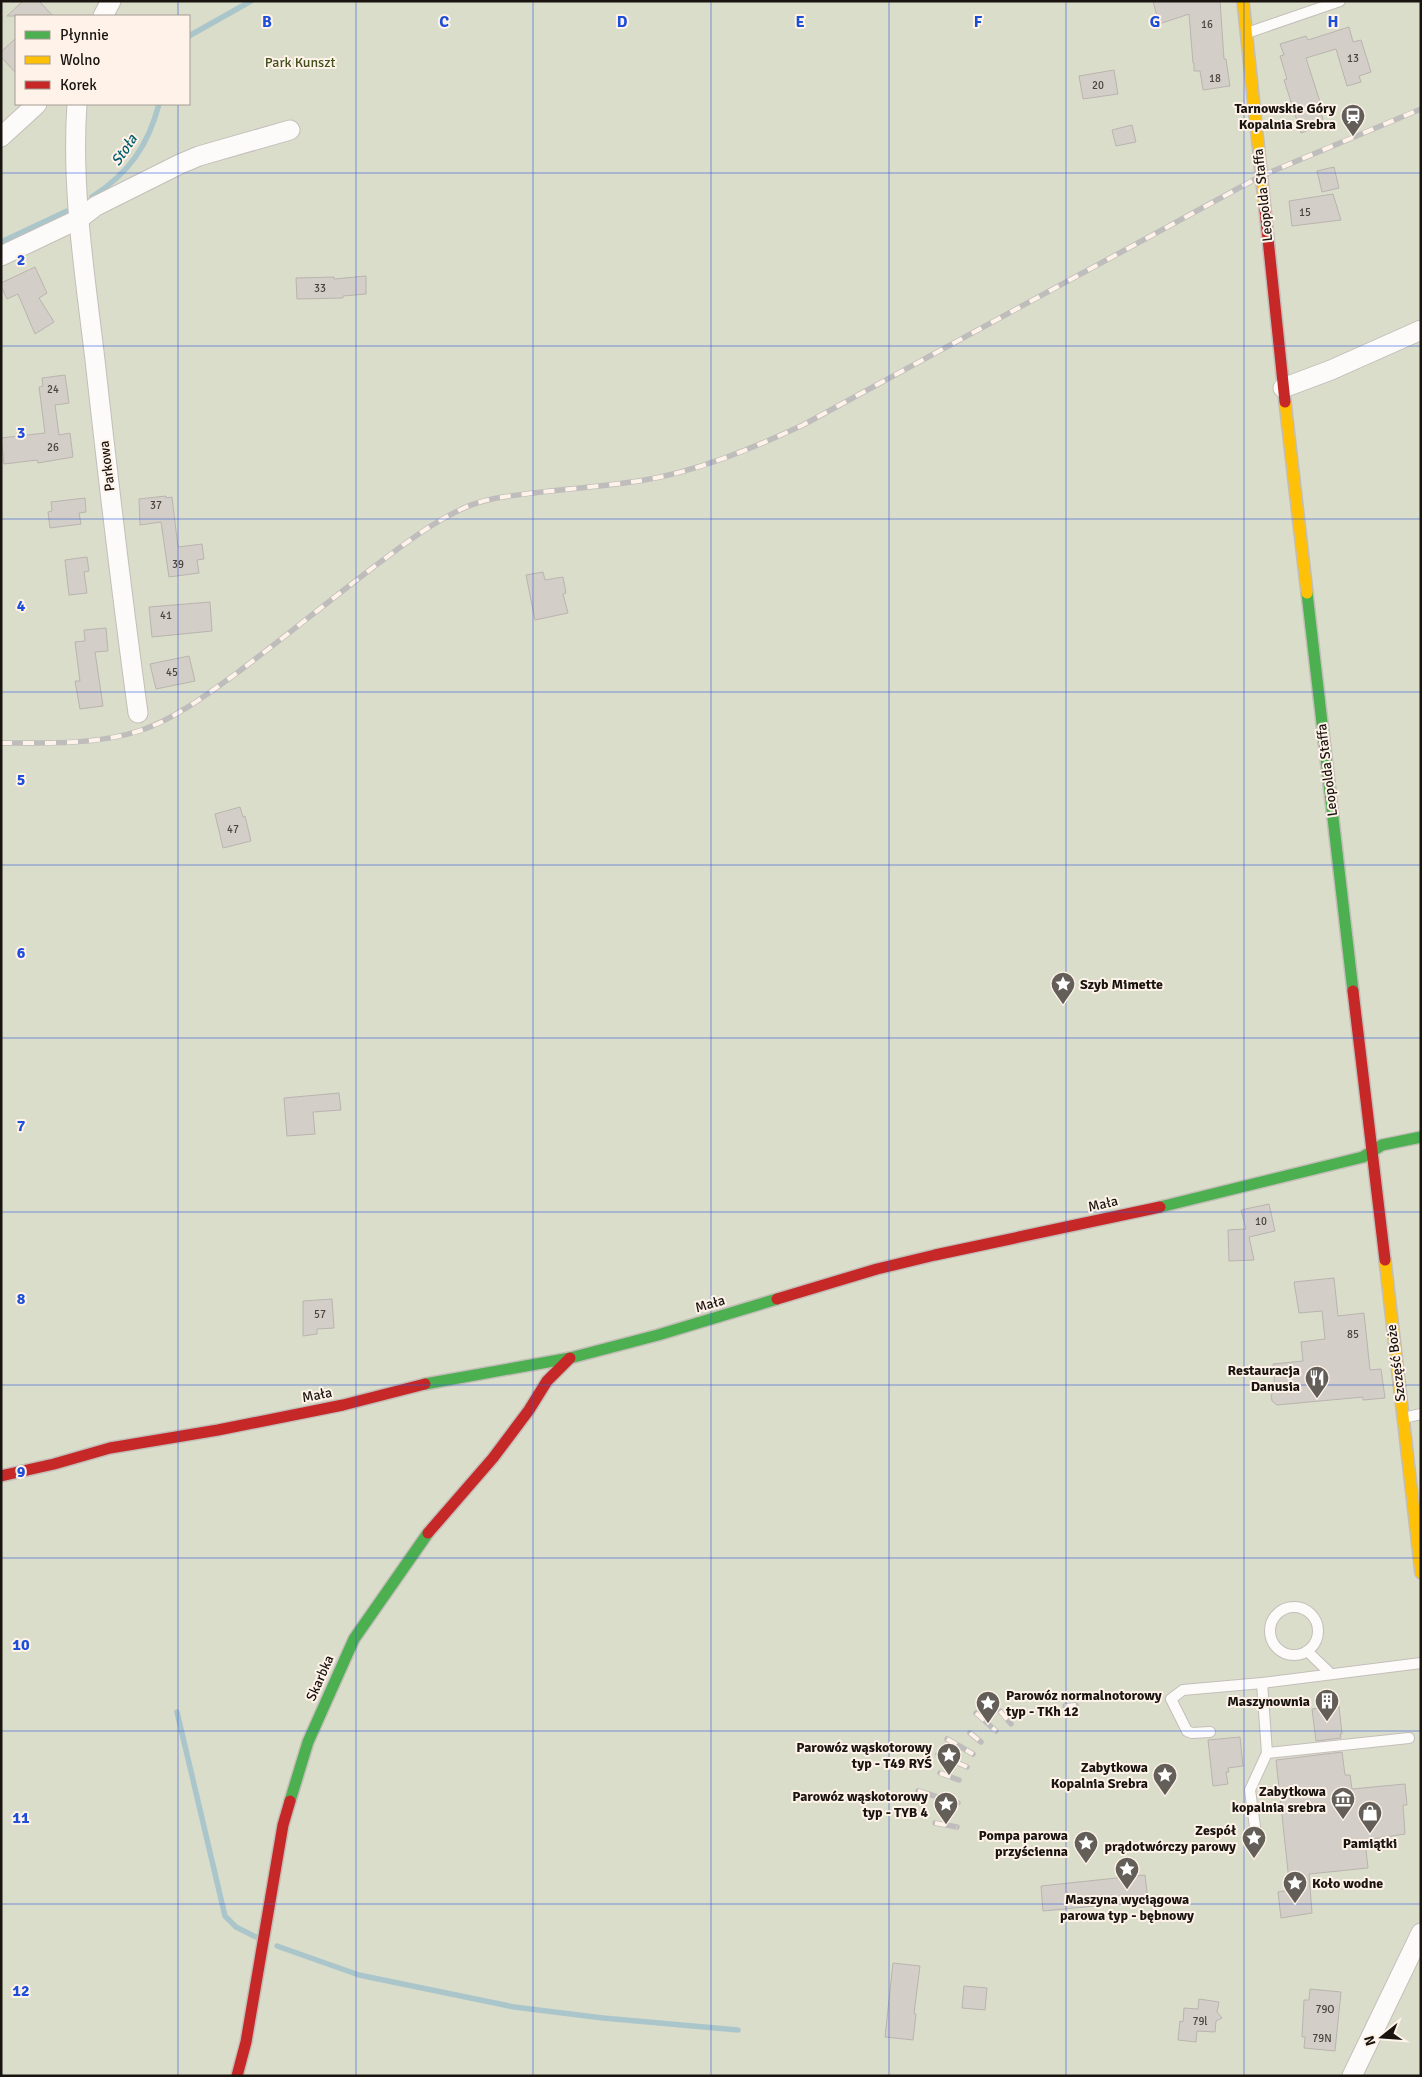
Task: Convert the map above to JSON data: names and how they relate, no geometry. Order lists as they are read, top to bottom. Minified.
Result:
{"streets":{"street":["Leopolda Staffa","Parkowa","Mała","Szczęść Boże","Skarbka"]},"crossings":[["Leopolda Staffa","Mała"],["Leopolda Staffa","Szczęść Boże"],["Mała","Szczęść Boże"],["Mała","Skarbka"]],"water":["Stoła"],"parks":["Park Kunszt"],"places":{"station":["Tarnowskie Góry Kopalnia Srebra"],"place":["Szyb Mimette","Parowóz normalnotorowy typ - TKh 12","Parowóz wąskotorowy typ - T49 RYŚ","Zabytkowa Kopalnia Srebra","Parowóz wąskotorowy typ - TYB 4","Zespół prądotwórczy parowy","Pompa parowa przyścienna","Maszyna wyciągowa parowa typ - bębnowy","Koło wodne"],"restaurant":["Restauracja Danusia"],"building":["Maszynownia"],"museum":["Zabytkowa kopalnia srebra"],"shop":["Pamiątki"]},"house_numbers":["16","13","18","20","15","33","24","26","37","39","41","45","47","10","57","85","79O","79l","79N"],"legend":["Płynnie","Wolno","Korek"],"north":"left","grid":{"columns":["B","C","D","E","F","G","H"],"rows":["2","3","4","5","6","7","8","9","10","11","12"]}}
